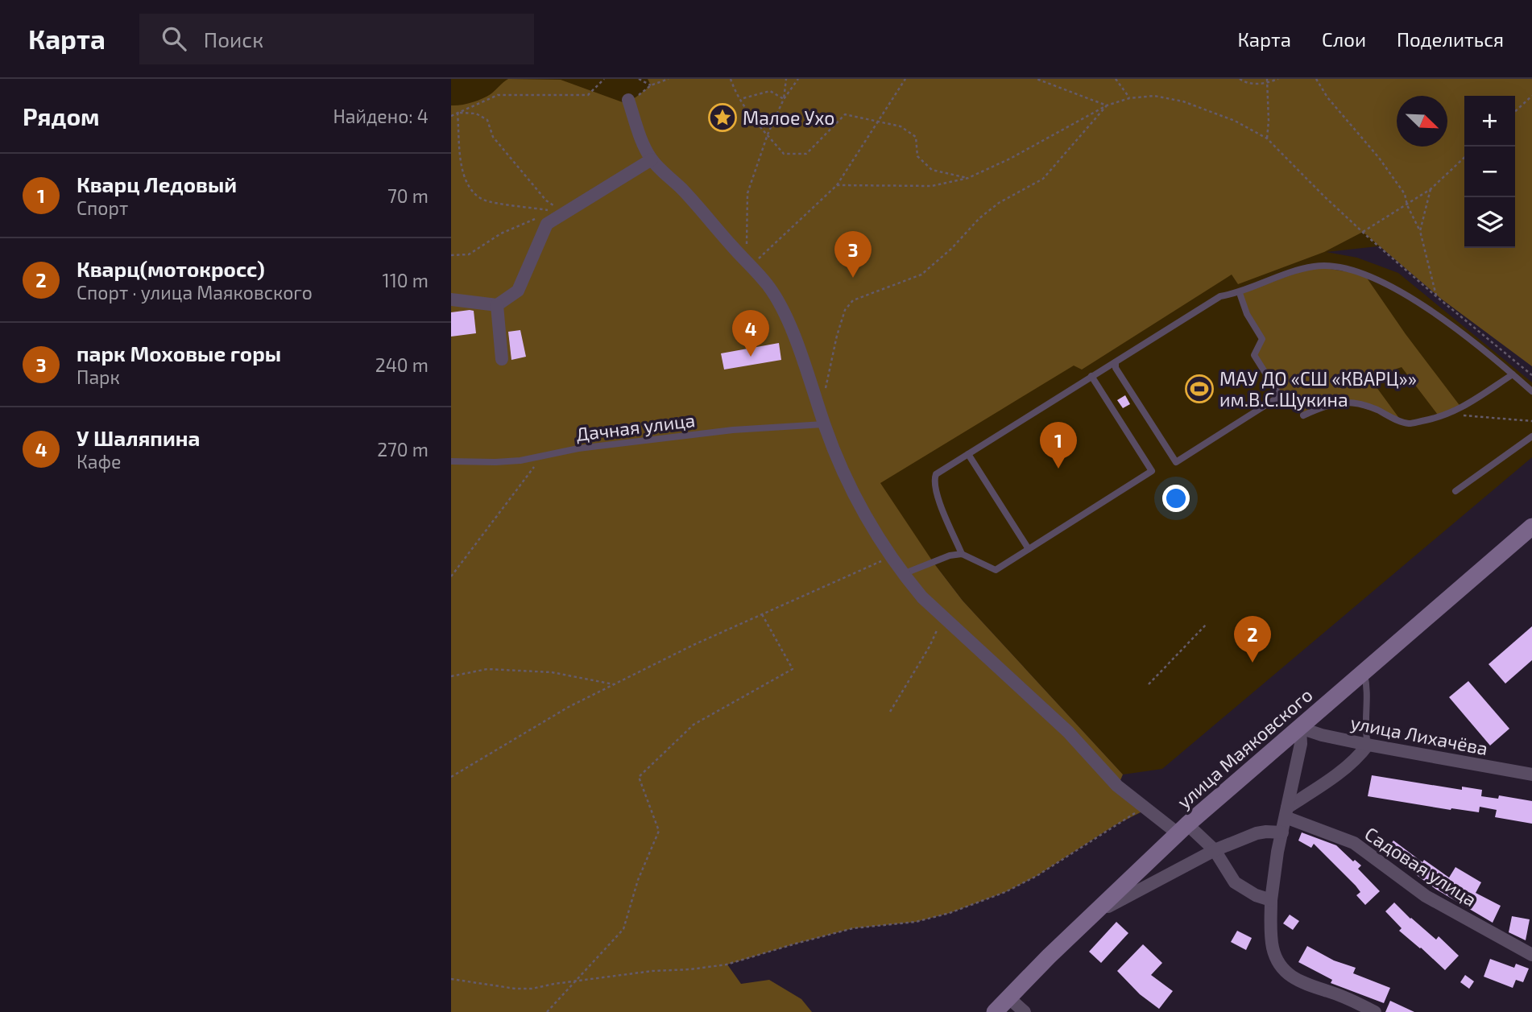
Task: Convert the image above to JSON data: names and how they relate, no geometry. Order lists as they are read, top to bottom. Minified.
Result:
{"streets":{"main road":["улица Маяковского"],"street":["улица Лихачёва","Садовая улица"],"lane":["Дачная улица"]},"crossings":[["улица Лихачёва","улица Маяковского"]],"places":{"place":["Малое Ухо"],"sports":["МАУ ДО «СШ «КВАРЦ»» им.В.С.Щукина"]},"north":"bottom right","page":{"header":"Карта","search":"Поиск","nav":["Карта","Слои","Поделиться"],"heading":["Рядом","Найдено: 4"],"map_buttons":["+","−"],"list":[{"mark":"1","name":"Кварц Ледовый","note":"Спорт","value":"70 m"},{"mark":"2","name":"Кварц(мотокросс)","note":"Спорт · улица Маяковского","value":"110 m"},{"mark":"3","name":"парк Моховые горы","note":"Парк","value":"240 m"},{"mark":"4","name":"У Шаляпина","note":"Кафе","value":"270 m"}],"pins":["3","4","1","2"]}}
